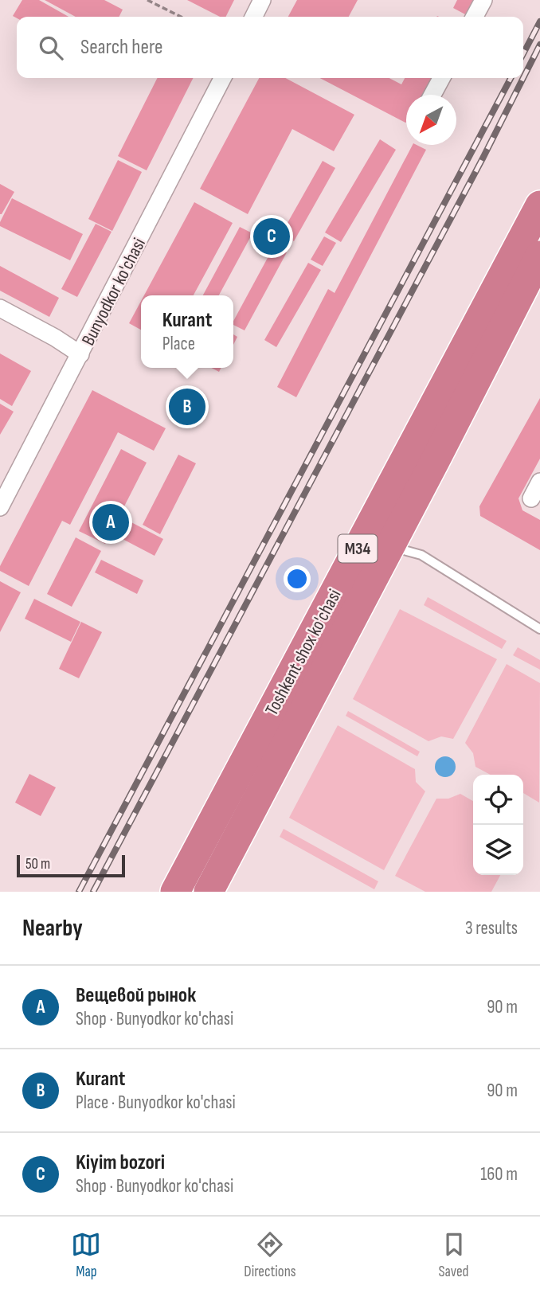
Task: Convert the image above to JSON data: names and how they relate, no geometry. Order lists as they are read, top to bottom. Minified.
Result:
{"streets":{"highway":["M34","Toshkent shox ko'chasi"],"street":["Bunyodkor ko'chasi"]},"scale_bar":"50 m","north":"bottom left","page":{"search":"Search here","pins":["C","B","A"],"popup":["Kurant","Place"],"scale":"50 m","heading":["Nearby","3 results"],"list":[{"mark":"A","name":"Вещевой рынок","note":"Shop · Bunyodkor ko'chasi","value":"90 m"},{"mark":"B","name":"Kurant","note":"Place · Bunyodkor ko'chasi","value":"90 m"},{"mark":"C","name":"Kiyim bozori","note":"Shop · Bunyodkor ko'chasi","value":"160 m"}],"nav":["Map","Directions","Saved"]}}
